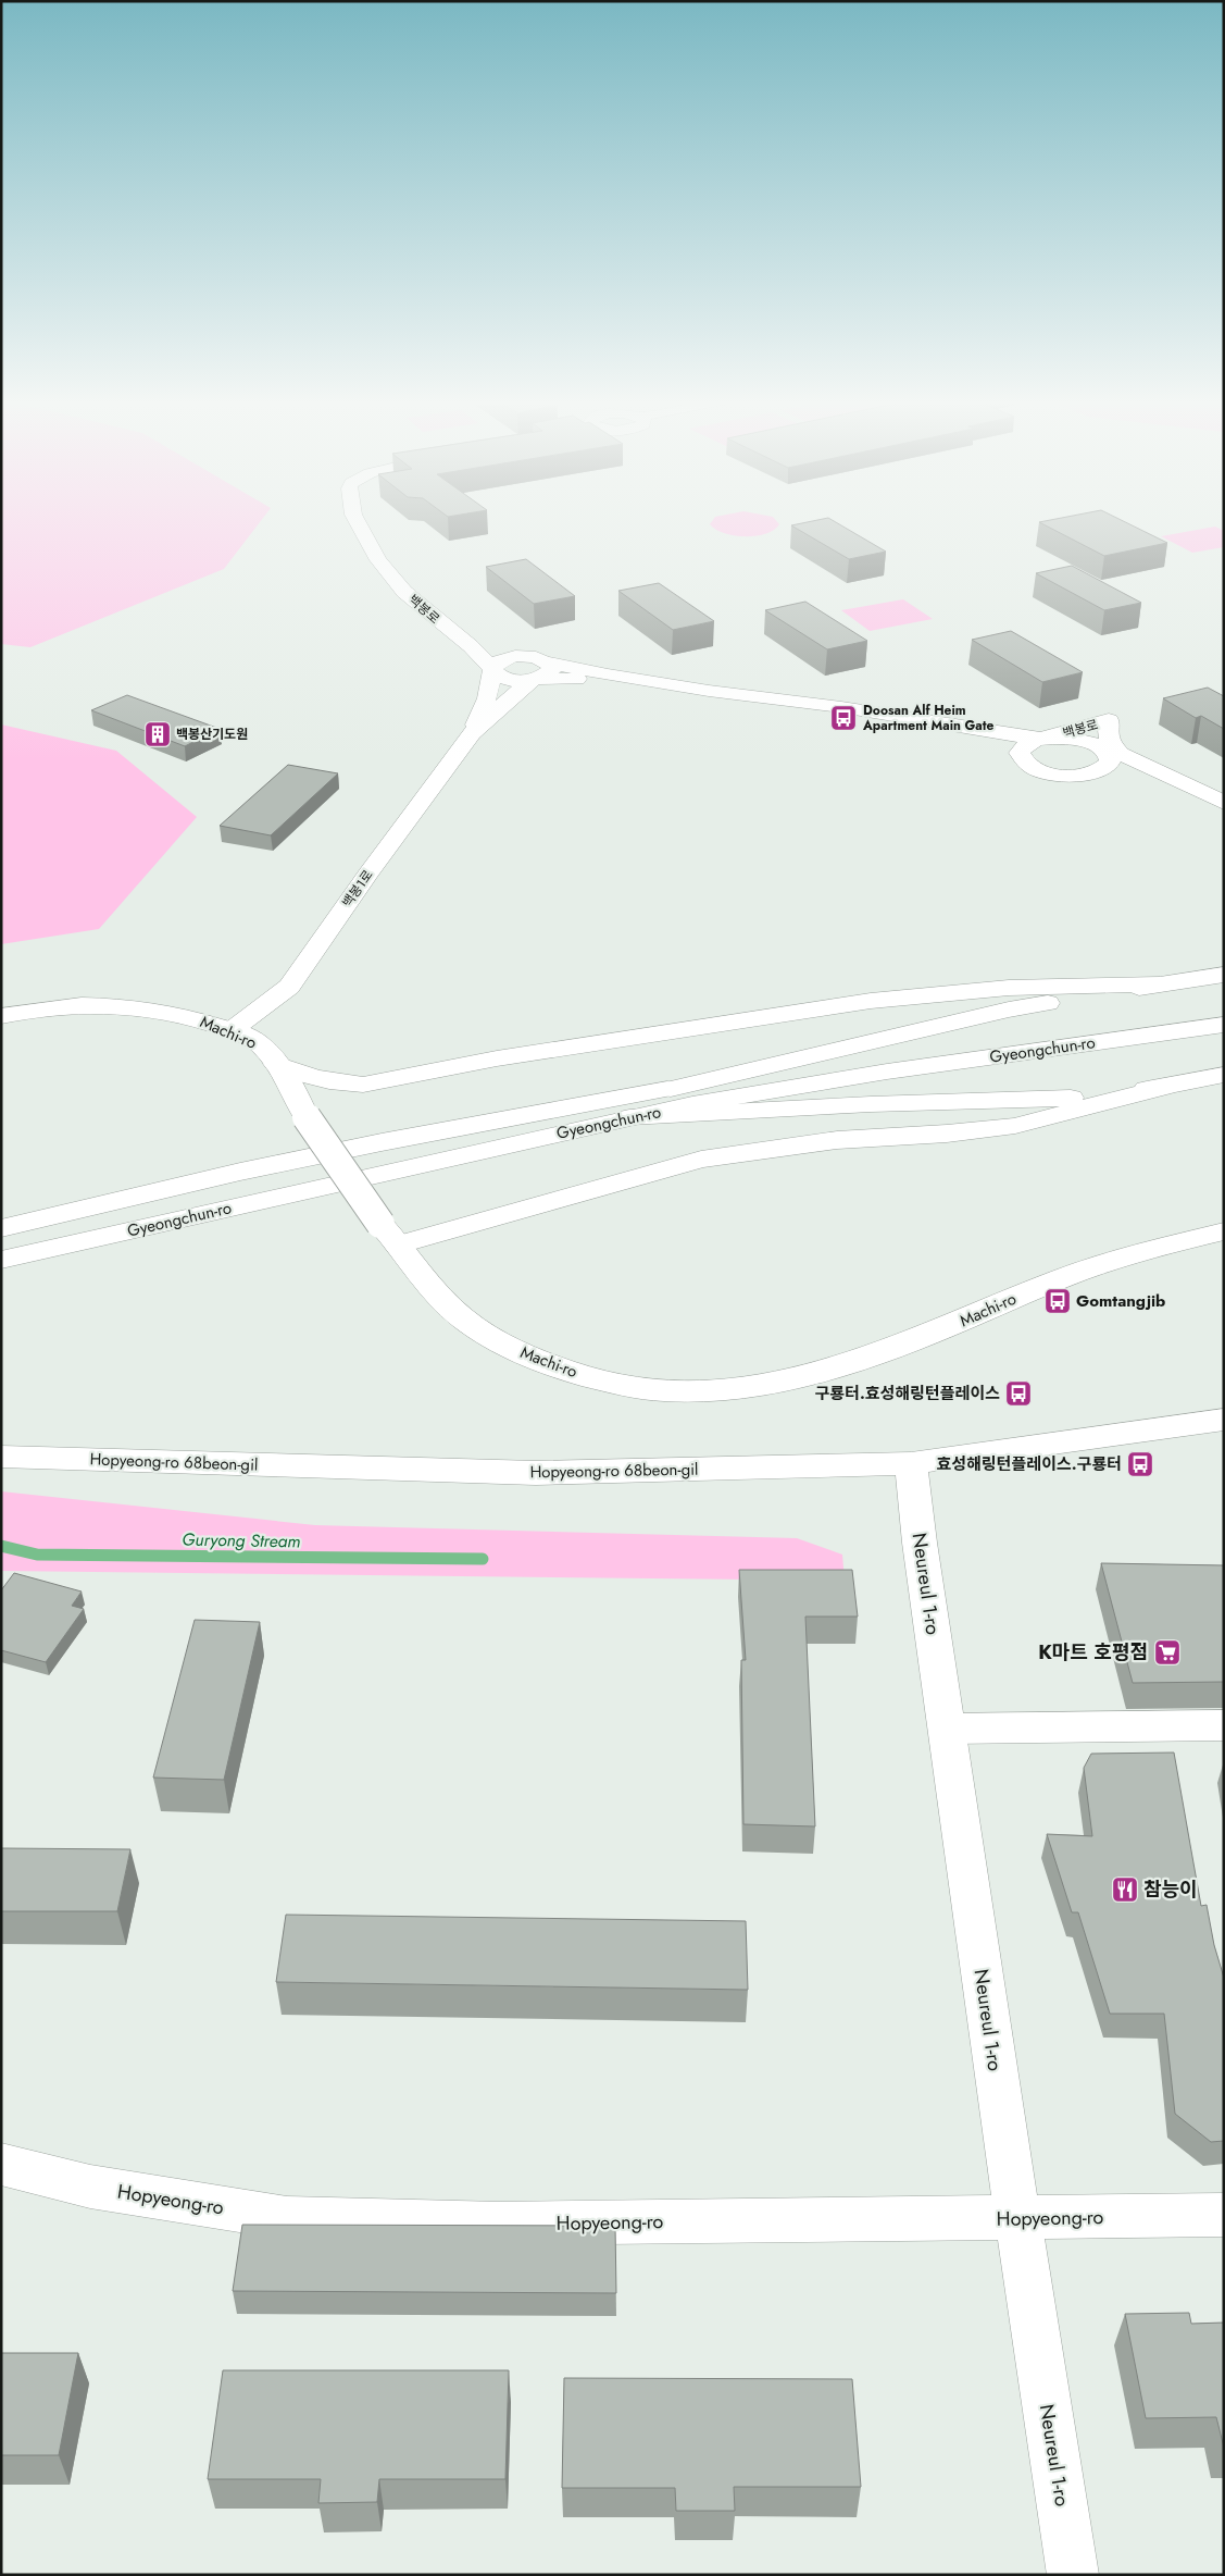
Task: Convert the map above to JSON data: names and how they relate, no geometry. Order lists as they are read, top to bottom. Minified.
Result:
{"streets":{"main road":["백봉로","백봉1로","Machi-ro","Gyeongchun-ro","Hopyeong-ro 68beon-gil","Neureul 1-ro","Hopyeong-ro"]},"crossings":[["백봉로","백봉1로"],["백봉1로","Machi-ro"],["Hopyeong-ro 68beon-gil","Neureul 1-ro"],["Neureul 1-ro","Hopyeong-ro"]],"water":["Guryong Stream"],"places":{"bus stop":["Doosan Alf Heim Apartment Main Gate","Gomtangjib","구룡터.효성해링턴플레이스","효성해링턴플레이스.구룡터"],"building":["백봉산기도원"],"supermarket":["K마트 호평점"],"restaurant":["참능이"]}}
